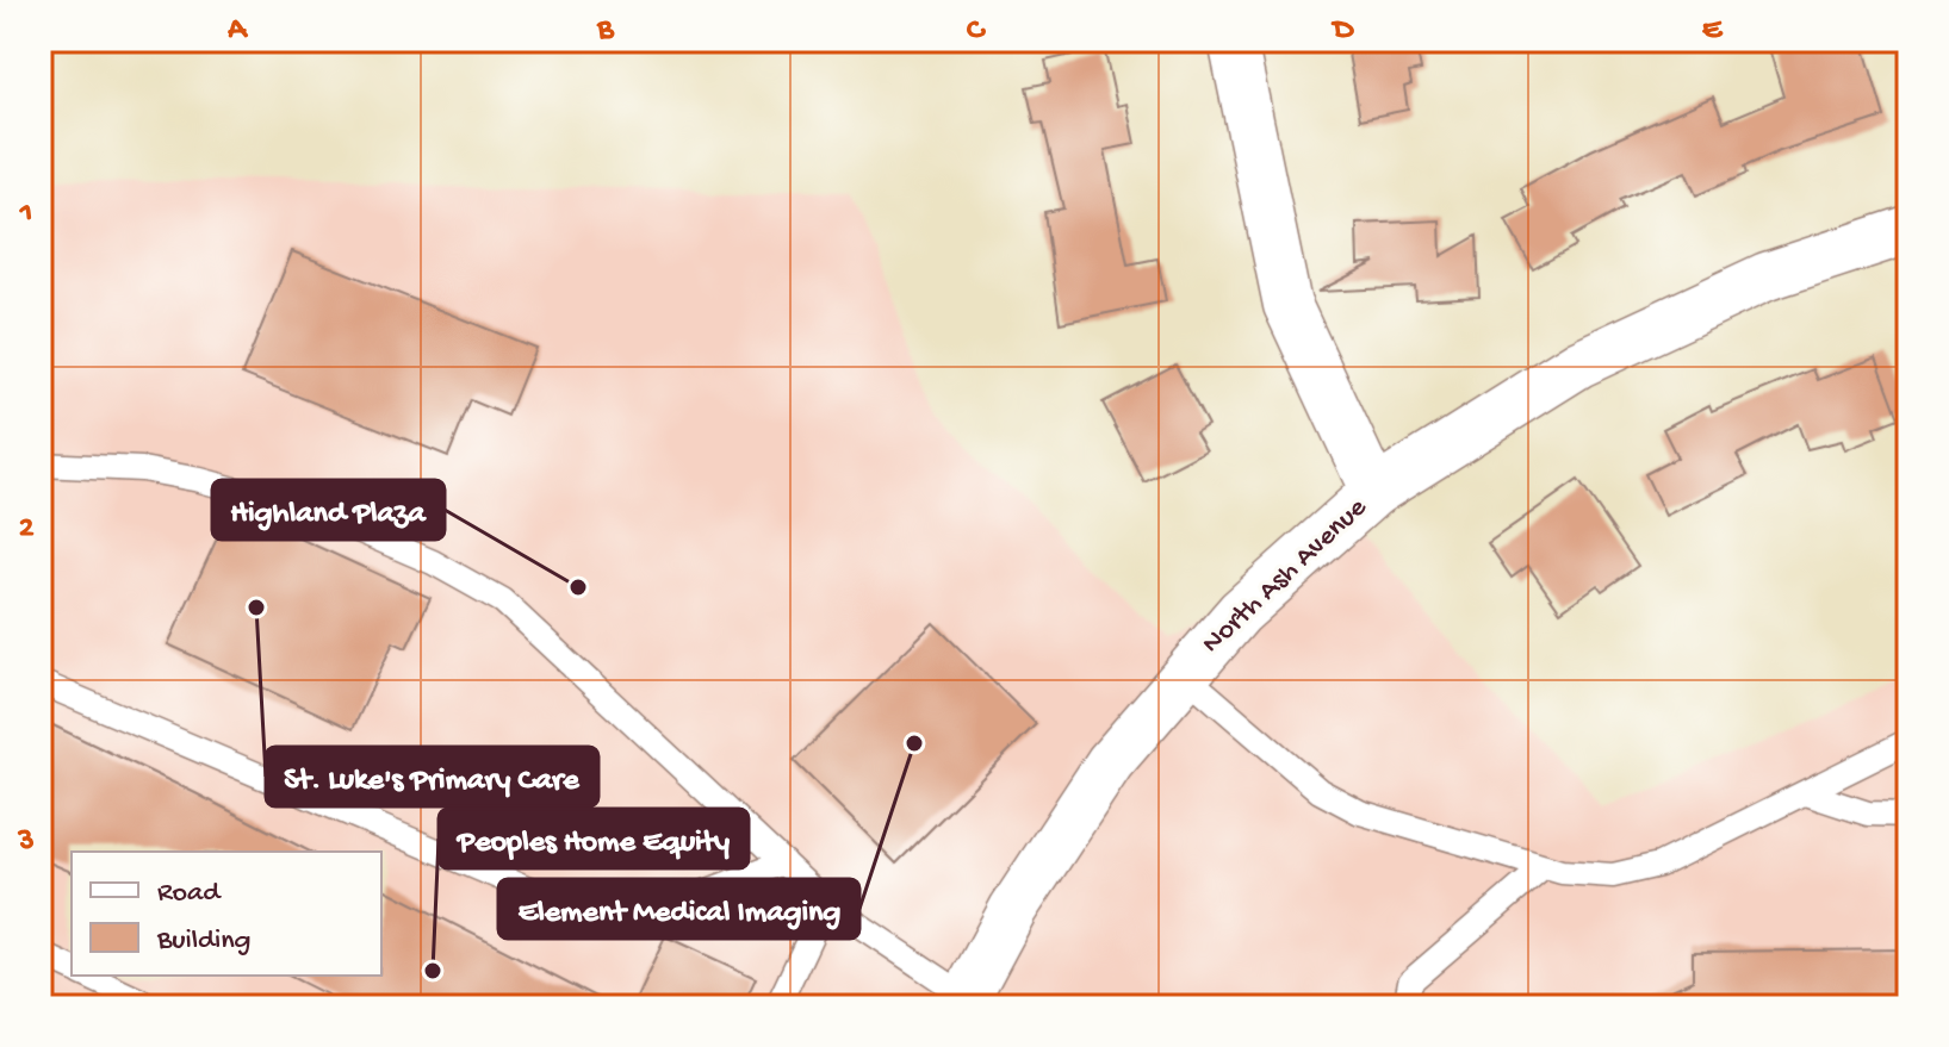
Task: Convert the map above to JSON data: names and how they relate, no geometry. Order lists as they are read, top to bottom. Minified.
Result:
{"streets":{"street":["North Ash Avenue"]},"places":["Highland Plaza","St. Luke's Primary Care","Element Medical Imaging","Peoples Home Equity"],"legend":["Road","Building"],"grid":{"columns":["A","B","C","D","E"],"rows":["1","2","3"]}}
